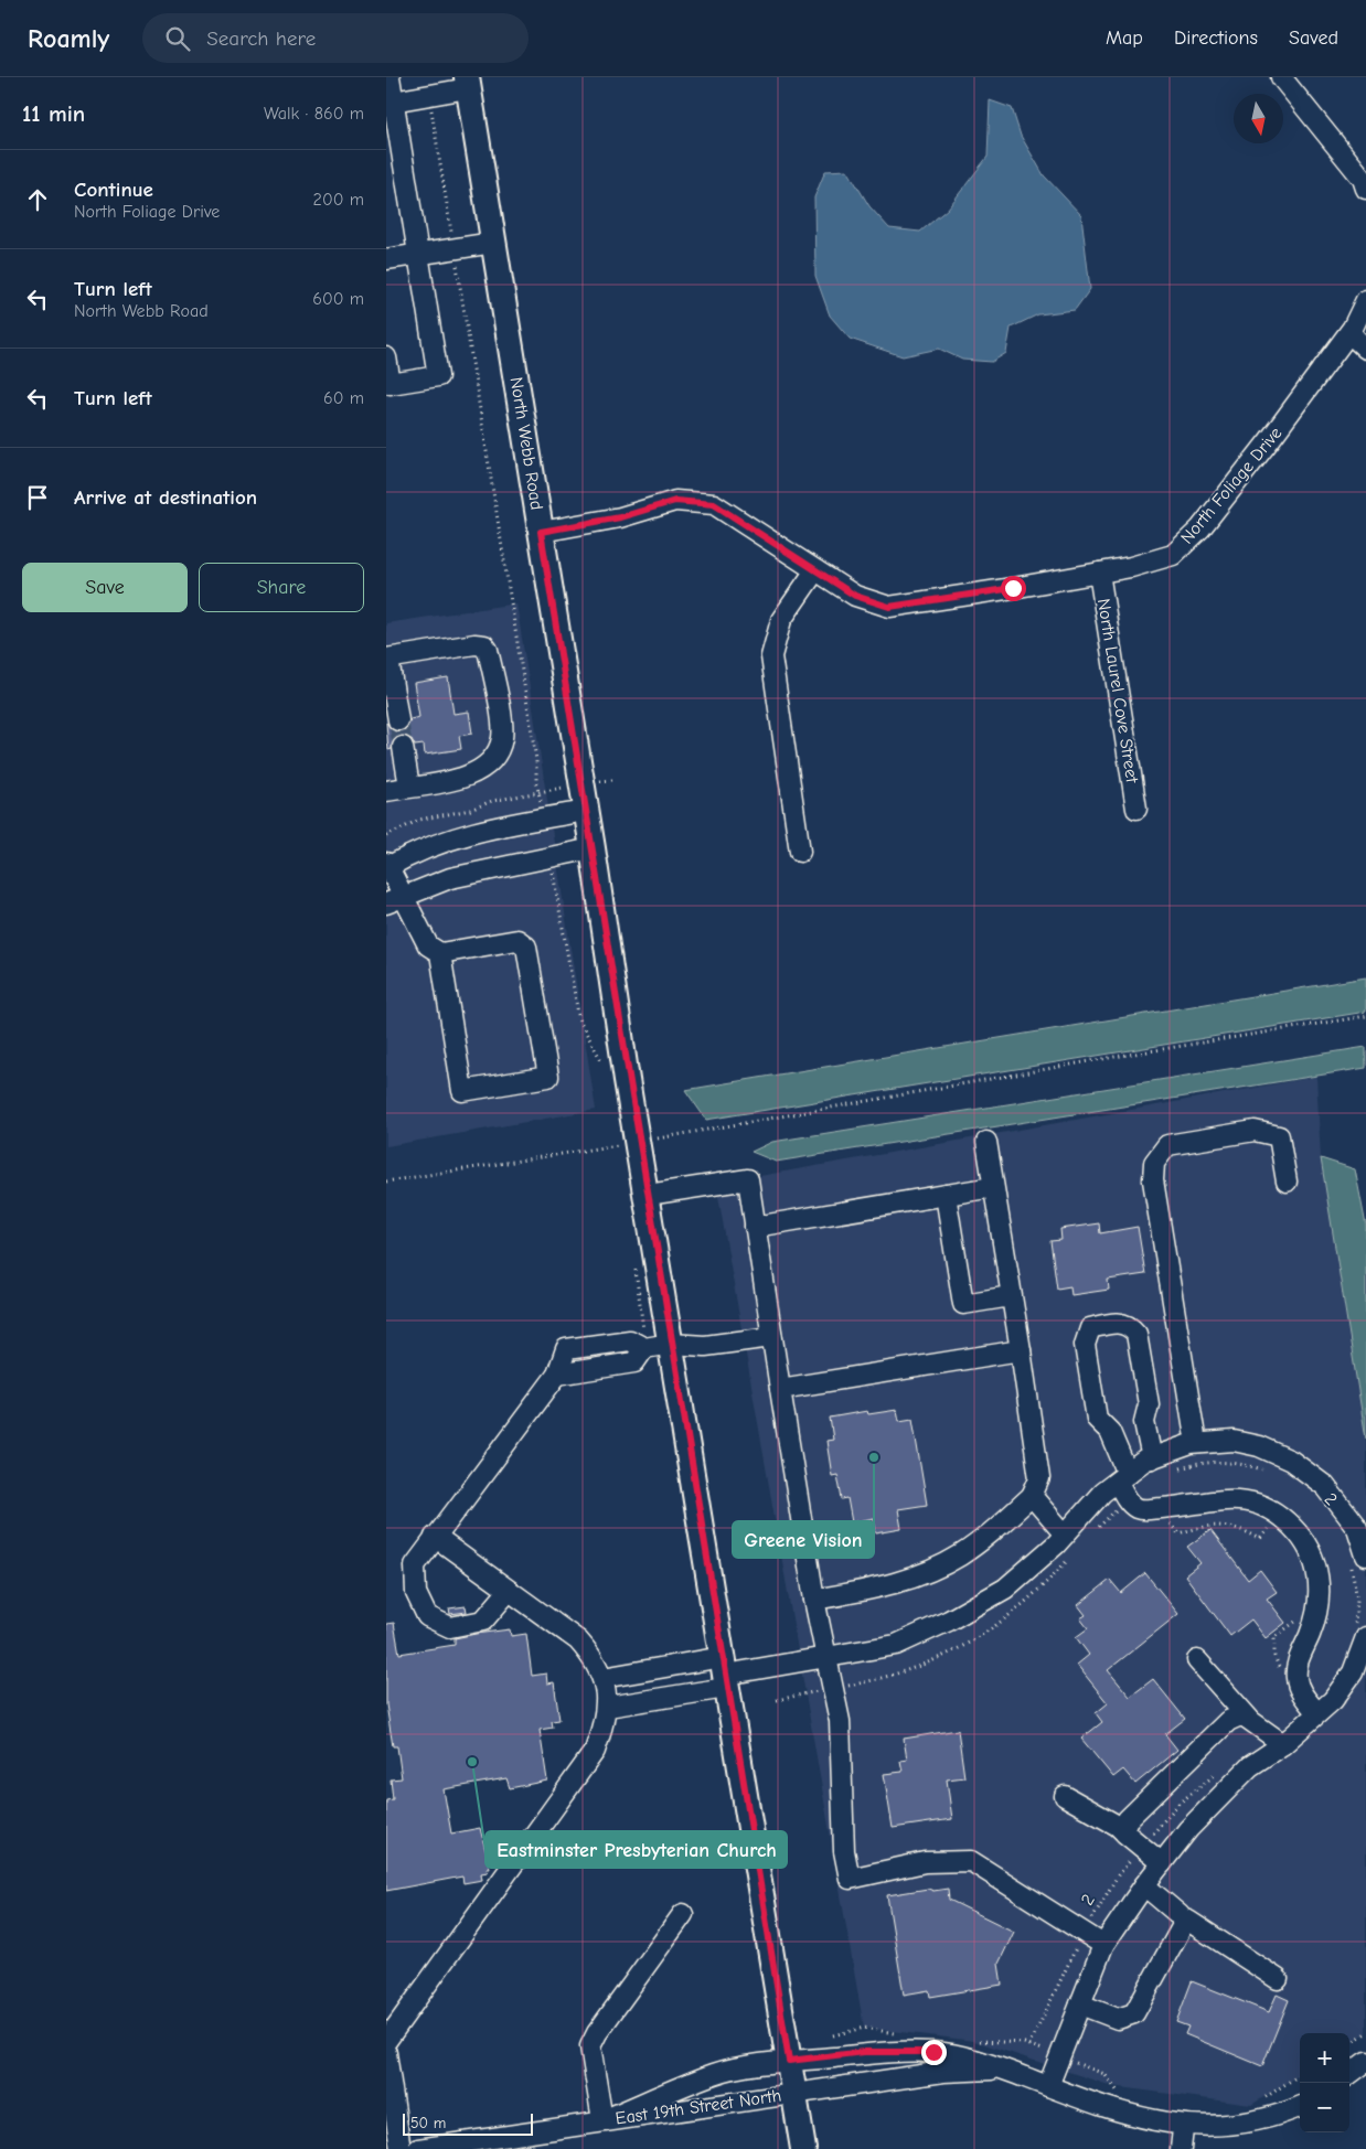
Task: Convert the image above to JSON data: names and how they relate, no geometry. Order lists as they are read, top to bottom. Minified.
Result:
{"streets":{"main road":["North Webb Road"],"street":["North Foliage Drive","North Laurel Cove Street","East 19th Street North"],"path":["2"]},"crossings":[["North Webb Road","North Foliage Drive"],["North Webb Road","East 19th Street North"],["North Foliage Drive","North Laurel Cove Street"]],"places":["Greene Vision","Eastminster Presbyterian Church"],"scale_bar":"50 m","north":"bottom","page":{"header":"Roamly","search":"Search here","nav":["Map","Directions","Saved"],"heading":["11 min","Walk · 860 m"],"list":[["Continue","North Foliage Drive","200 m"],["Turn left","North Webb Road","600 m"],["Turn left","60 m"],"Arrive at destination"],"buttons":["Save","Share"],"map_buttons":["+","−"],"scale":"50 m"}}
